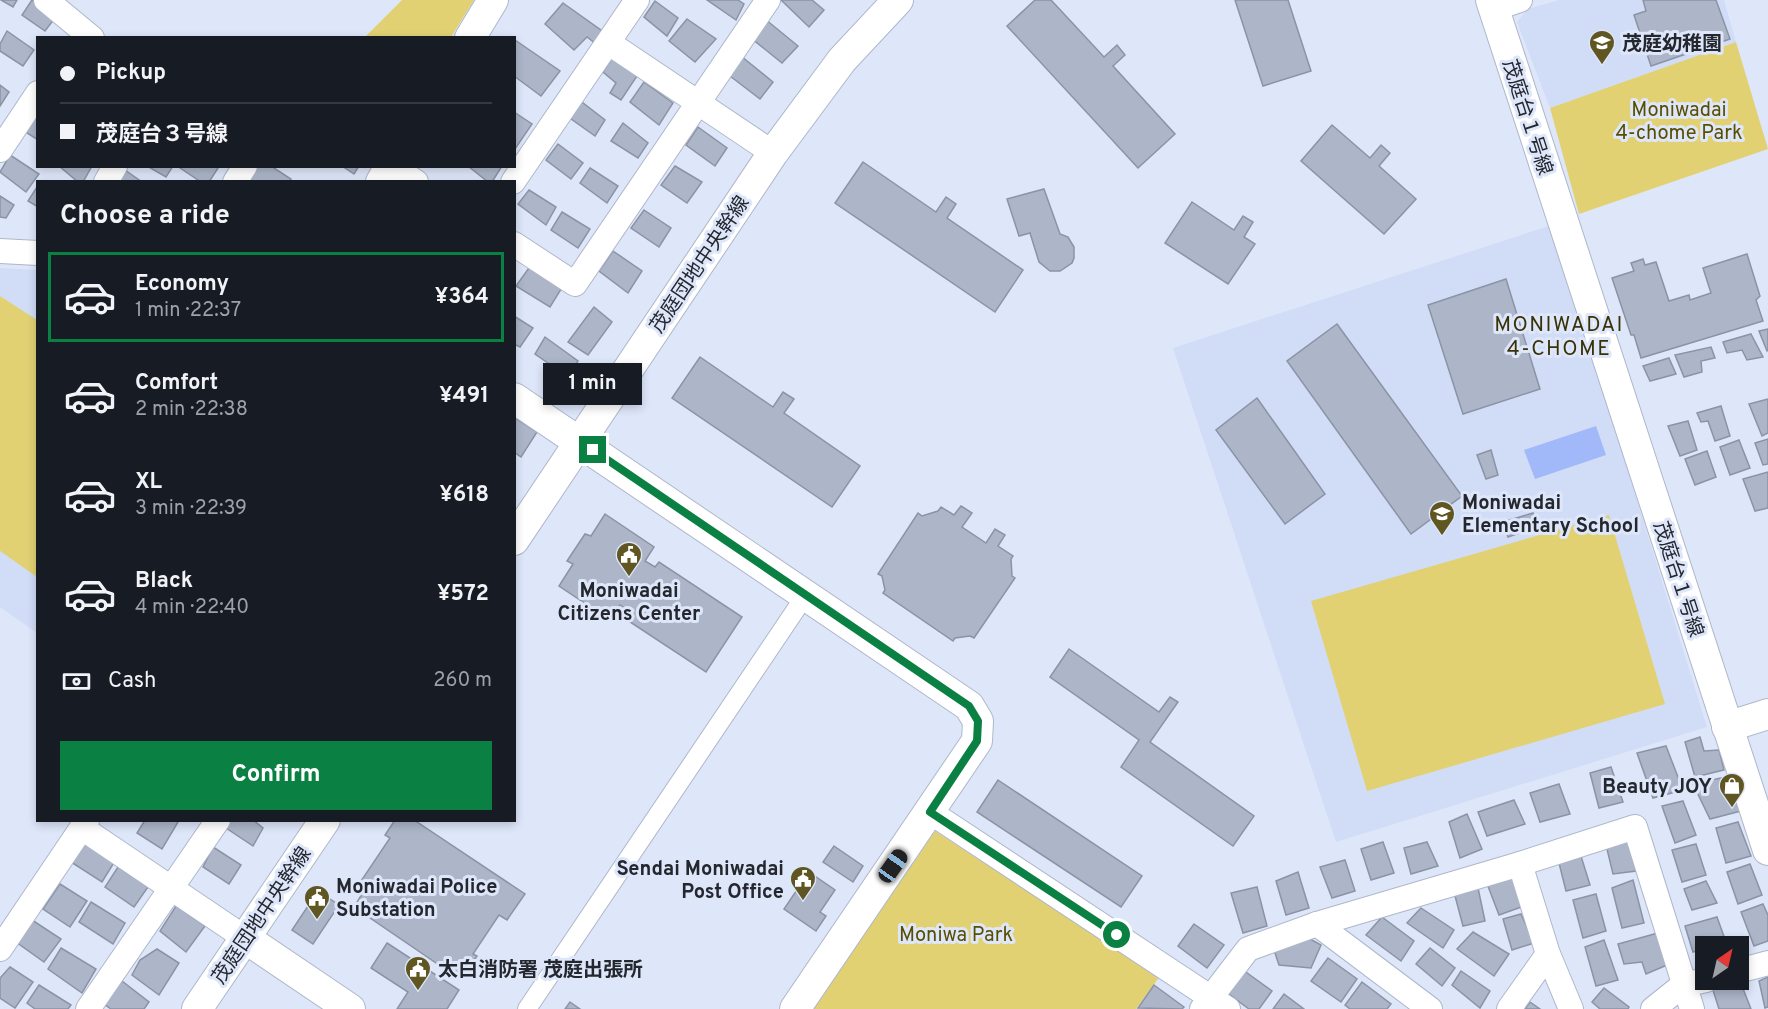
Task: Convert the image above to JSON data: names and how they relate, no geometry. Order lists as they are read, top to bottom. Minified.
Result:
{"streets":{"street":["茂庭台１号線","茂庭団地中央幹線"]},"districts":["MONIWADAI 4-CHOME"],"parks":["Moniwadai 4-chome Park","Moniwa Park"],"places":{"school or university":["茂庭幼稚園","Moniwadai Elementary School"],"public building":["Moniwadai Citizens Center","Sendai Moniwadai Post Office","Moniwadai Police Substation","太白消防署 茂庭出張所"],"shop":["Beauty JOY"]},"north":"top right","page":{"banner":["Pickup","茂庭台３号線"],"heading":"Choose a ride","list":[{"name":"Economy","note":"1 min · 22:37","value":"¥364"},{"name":"Comfort","note":"2 min · 22:38","value":"¥491"},{"name":"XL","note":"3 min · 22:39","value":"¥618"},{"name":"Black","note":"4 min · 22:40","value":"¥572"}],"bubble":"1 min","pay":["Cash","260 m"],"buttons":"Confirm"}}
